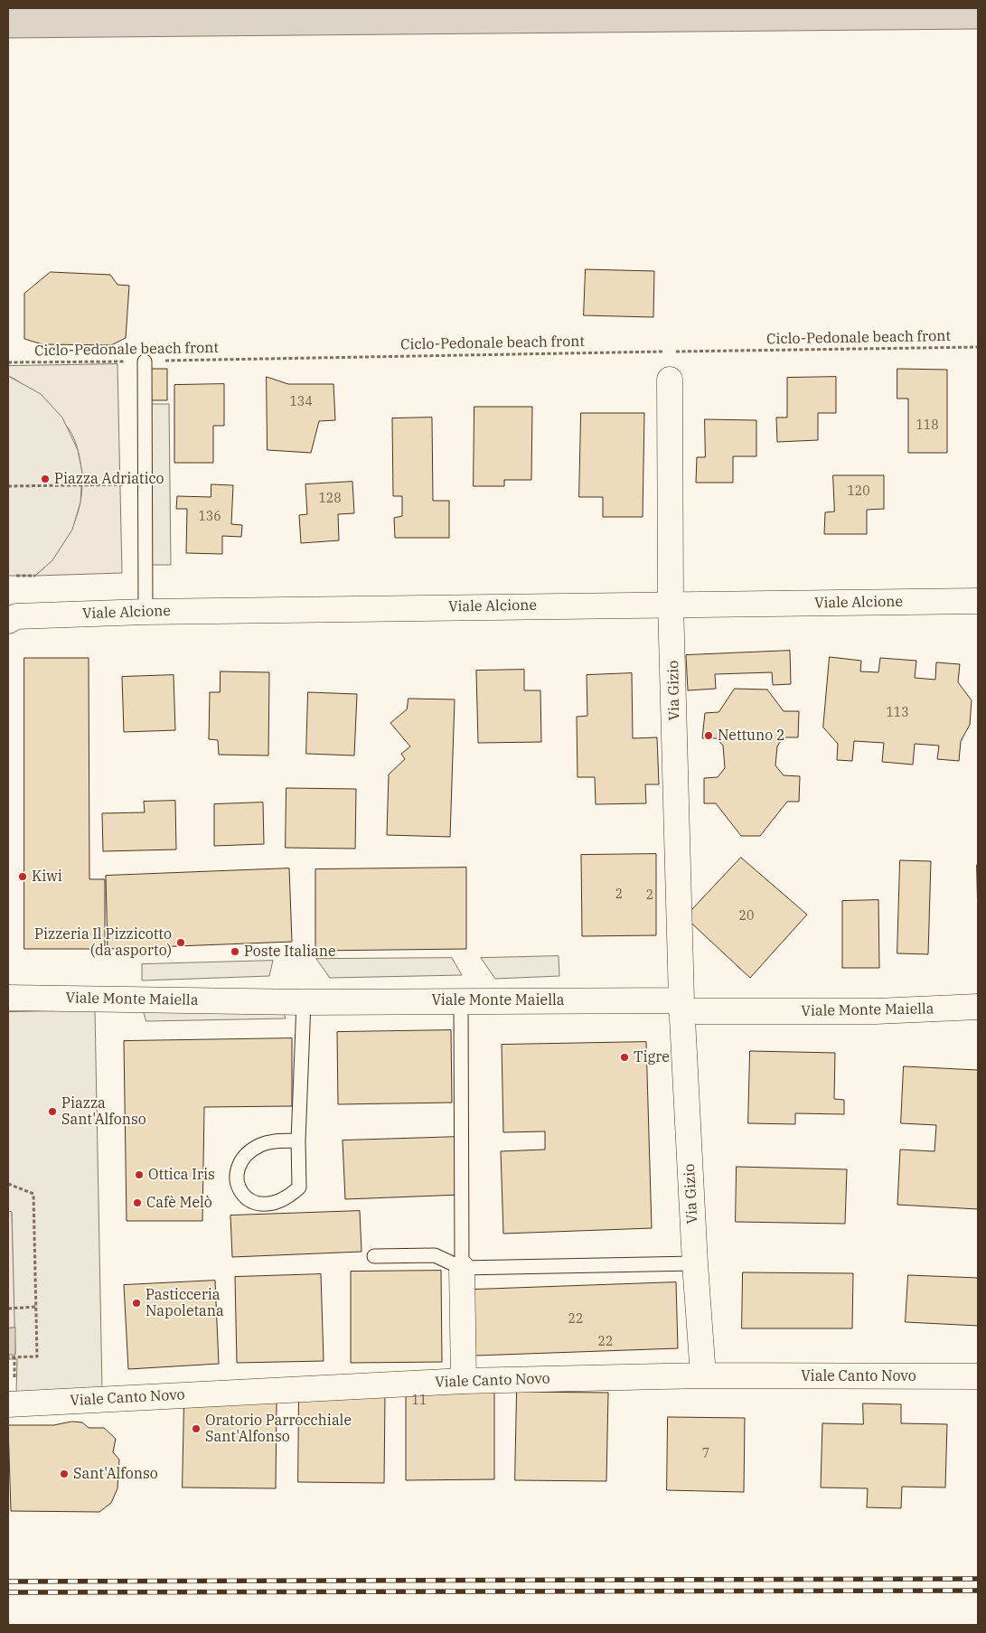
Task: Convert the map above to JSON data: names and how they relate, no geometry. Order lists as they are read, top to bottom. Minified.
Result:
{"streets":{"street":["Viale Alcione","Via Gizio","Viale Monte Maiella","Viale Canto Novo"],"path":["Ciclo-Pedonale beach front"]},"crossings":[["Viale Alcione","Via Gizio"],["Via Gizio","Viale Monte Maiella"],["Via Gizio","Viale Canto Novo"]],"places":["Piazza Adriatico","Nettuno 2","Kiwi","Pizzeria Il Pizzicotto (da asporto)","Poste Italiane","Tigre","Piazza Sant'Alfonso","Ottica Iris","Cafè Melò","Pasticceria Napoletana","Oratorio Parrocchiale Sant'Alfonso","Sant'Alfonso"],"house_numbers":["134","118","120","128","136","113","2","2","20","22","22","11","7"]}
